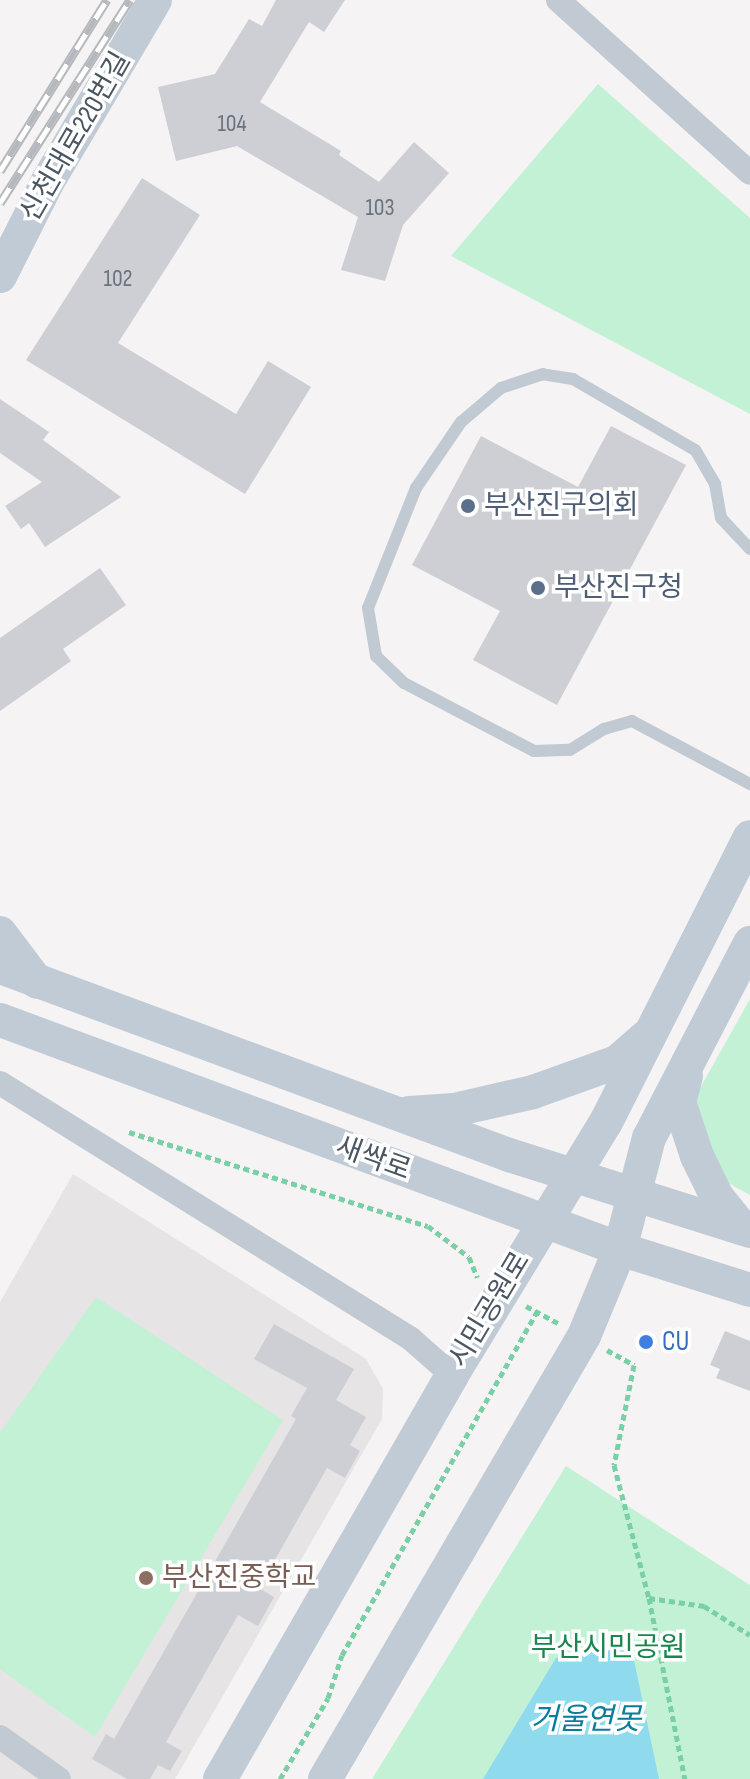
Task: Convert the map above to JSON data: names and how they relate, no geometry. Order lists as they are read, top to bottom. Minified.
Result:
{"streets":{"main road":["신천대로220번길","새싹로","시민공원로"]},"crossings":[["새싹로","시민공원로"]],"water":["거울연못"],"parks":["부산시민공원"],"places":["부산진구의회","부산진구청","CU","부산진중학교"],"house_numbers":["104","103","102"]}
